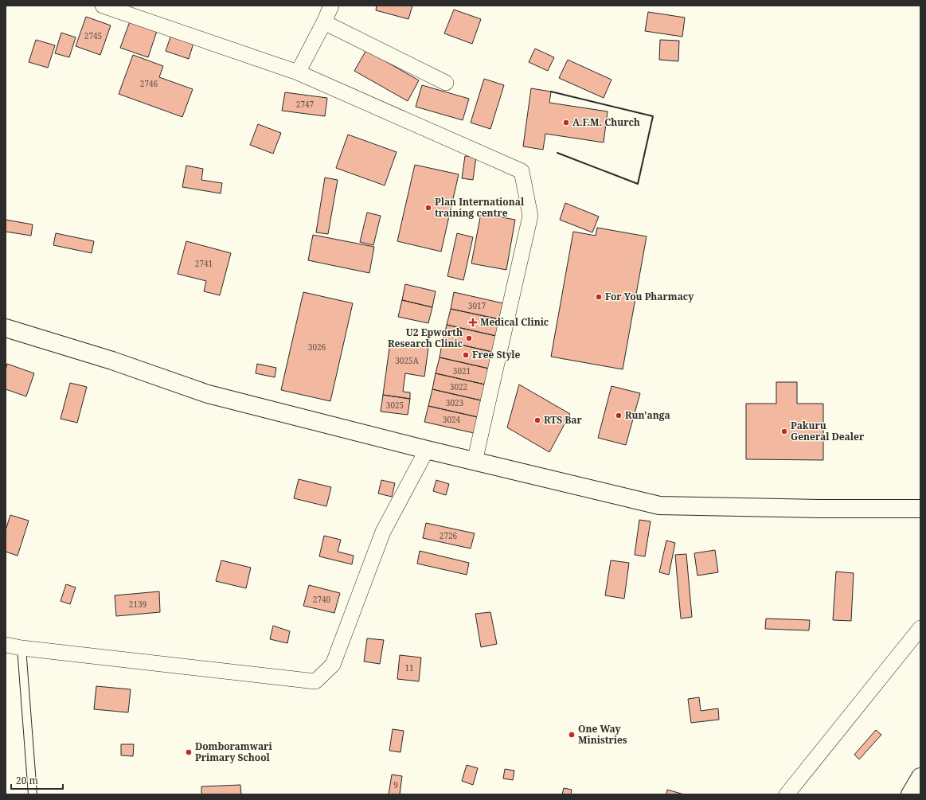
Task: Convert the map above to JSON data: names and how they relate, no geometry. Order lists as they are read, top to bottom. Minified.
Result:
{"places":{"other":["A.F.M. Church","Plan International training centre","For You Pharmacy","U2 Epworth Research Clinic","Free Style","Run'anga","RTS Bar","Pakuru General Dealer","One Way Ministries","Domboramwari Primary School"],"health":["Medical Clinic"]},"house_numbers":["2745","2746","2747","2741","3017","3026","3025A","3021","3022","3023","3025","3024","2726","2740","2139","11","9"],"scale_bar":"20 m"}
